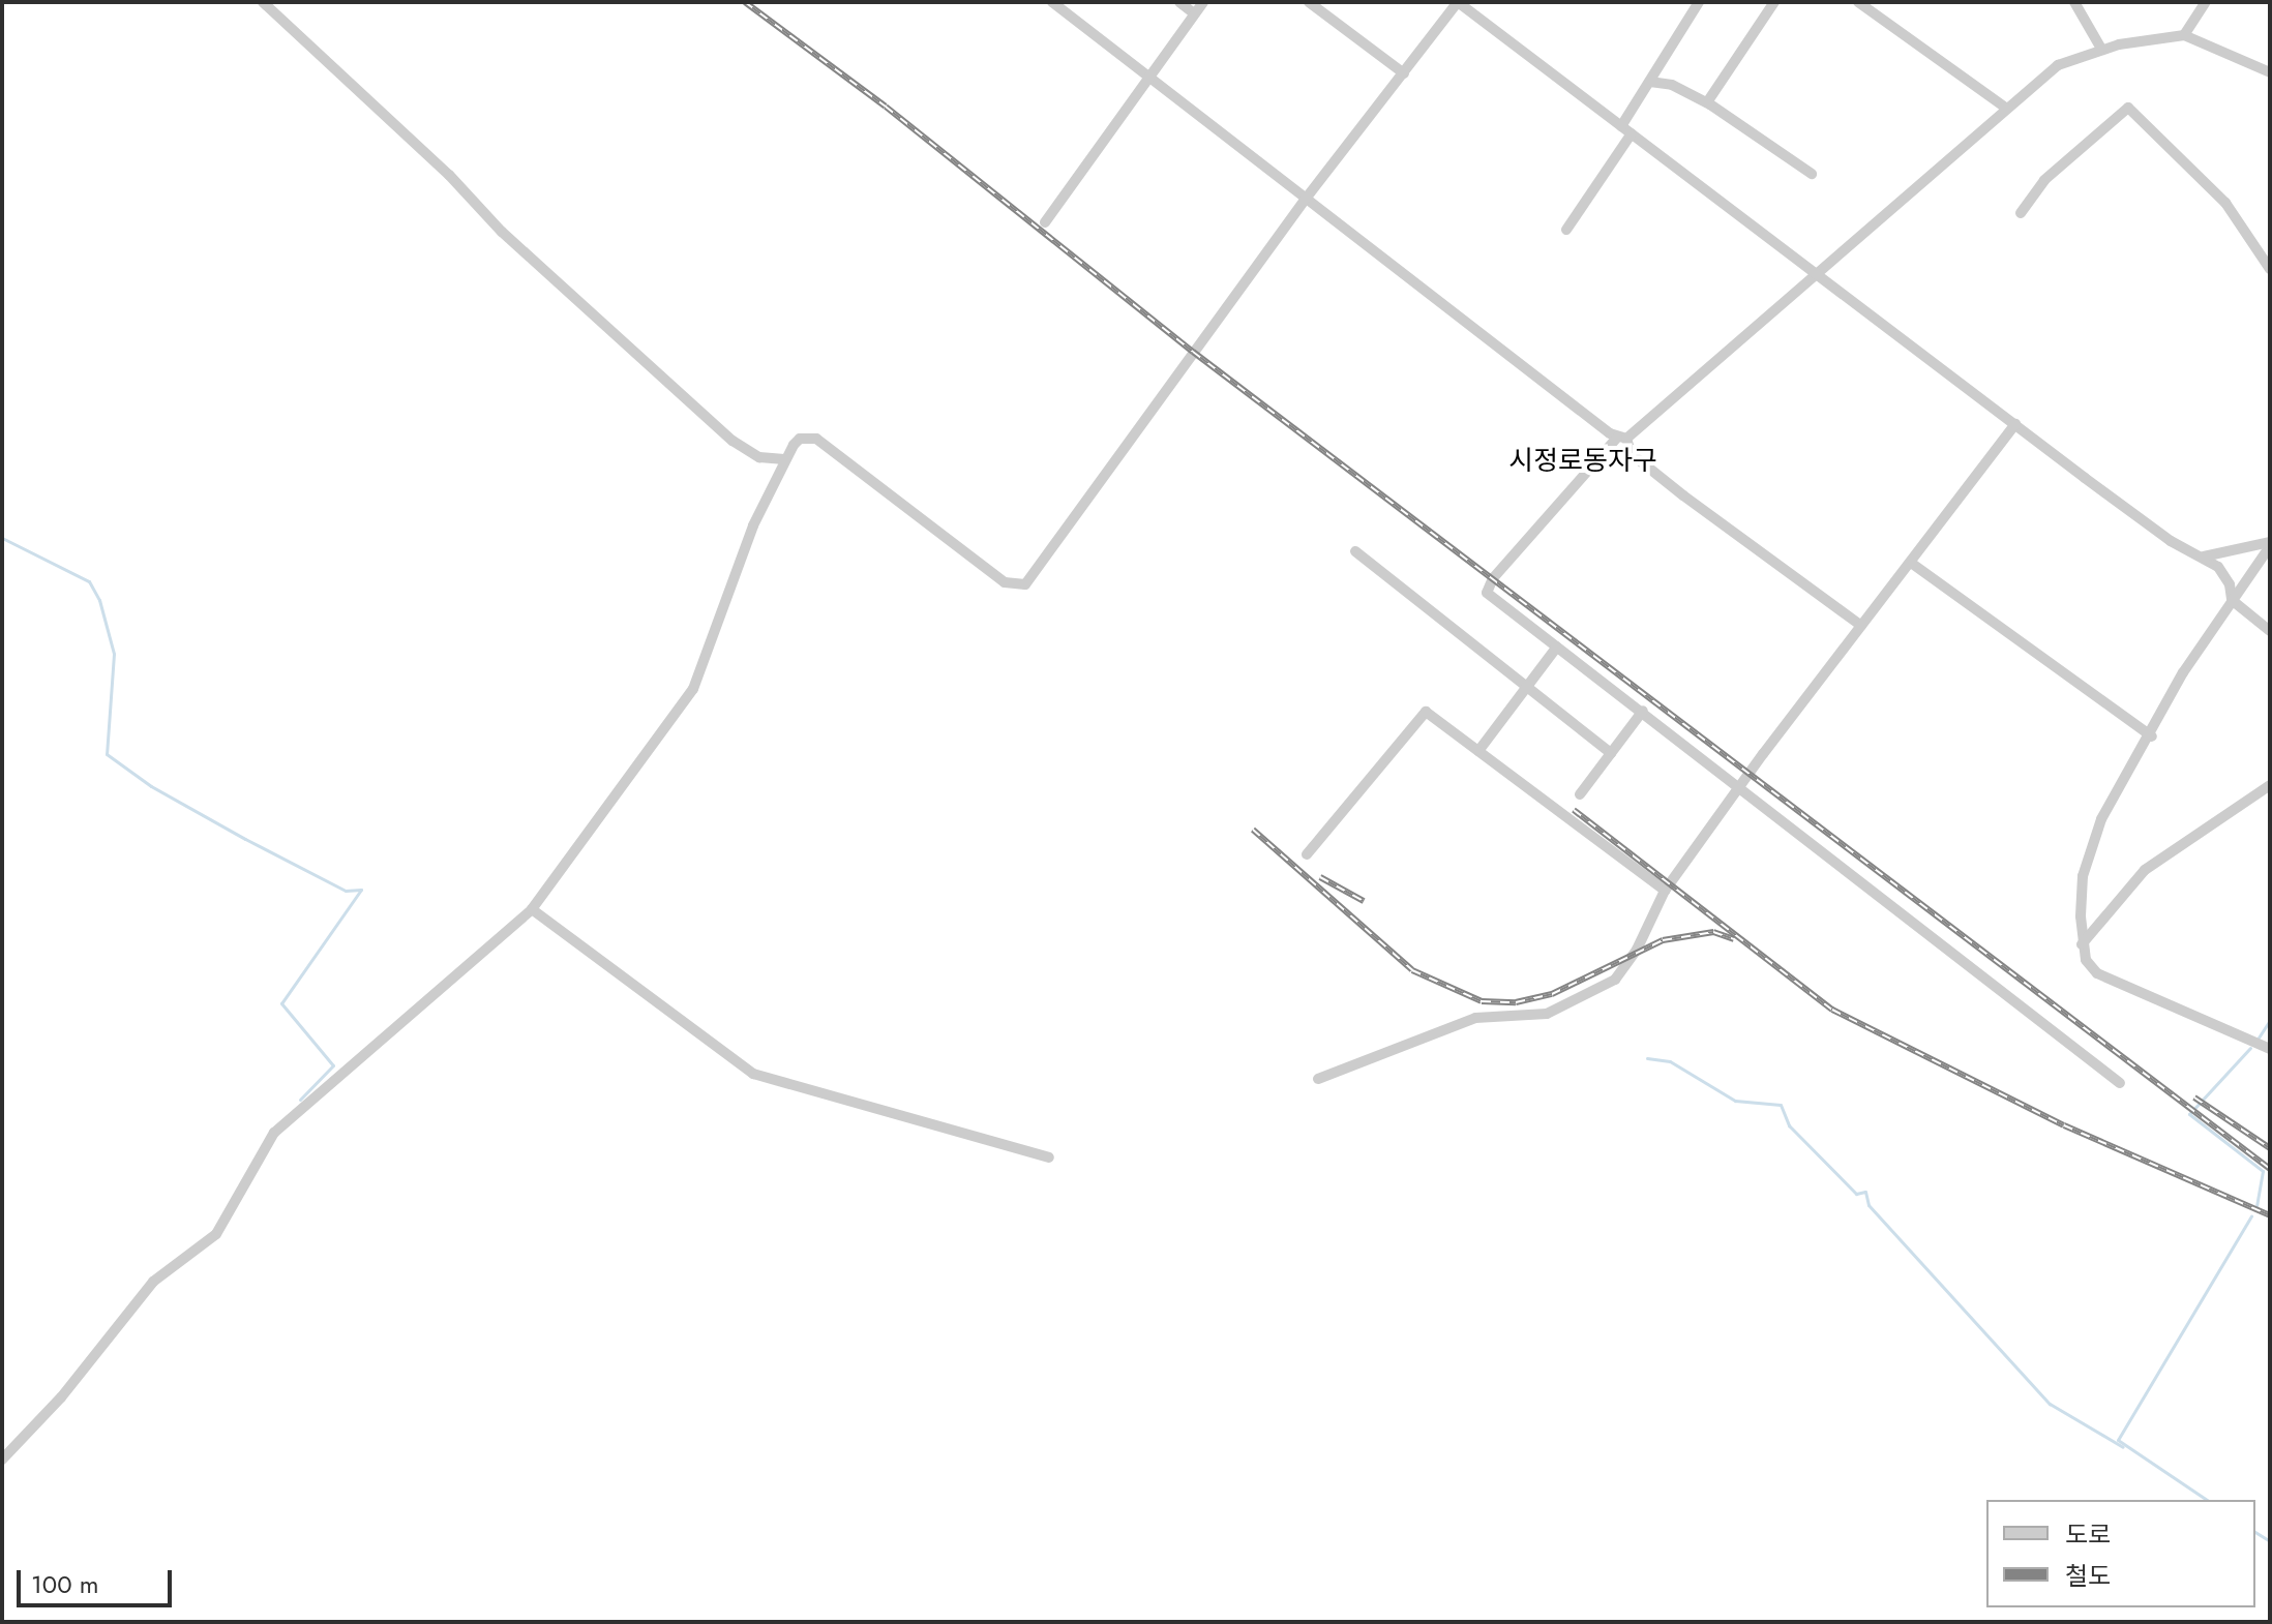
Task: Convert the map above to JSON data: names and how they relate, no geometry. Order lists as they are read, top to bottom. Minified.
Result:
{"districts":["시정로동자구"],"legend":["도로","철도"],"scale_bar":"100 m"}
